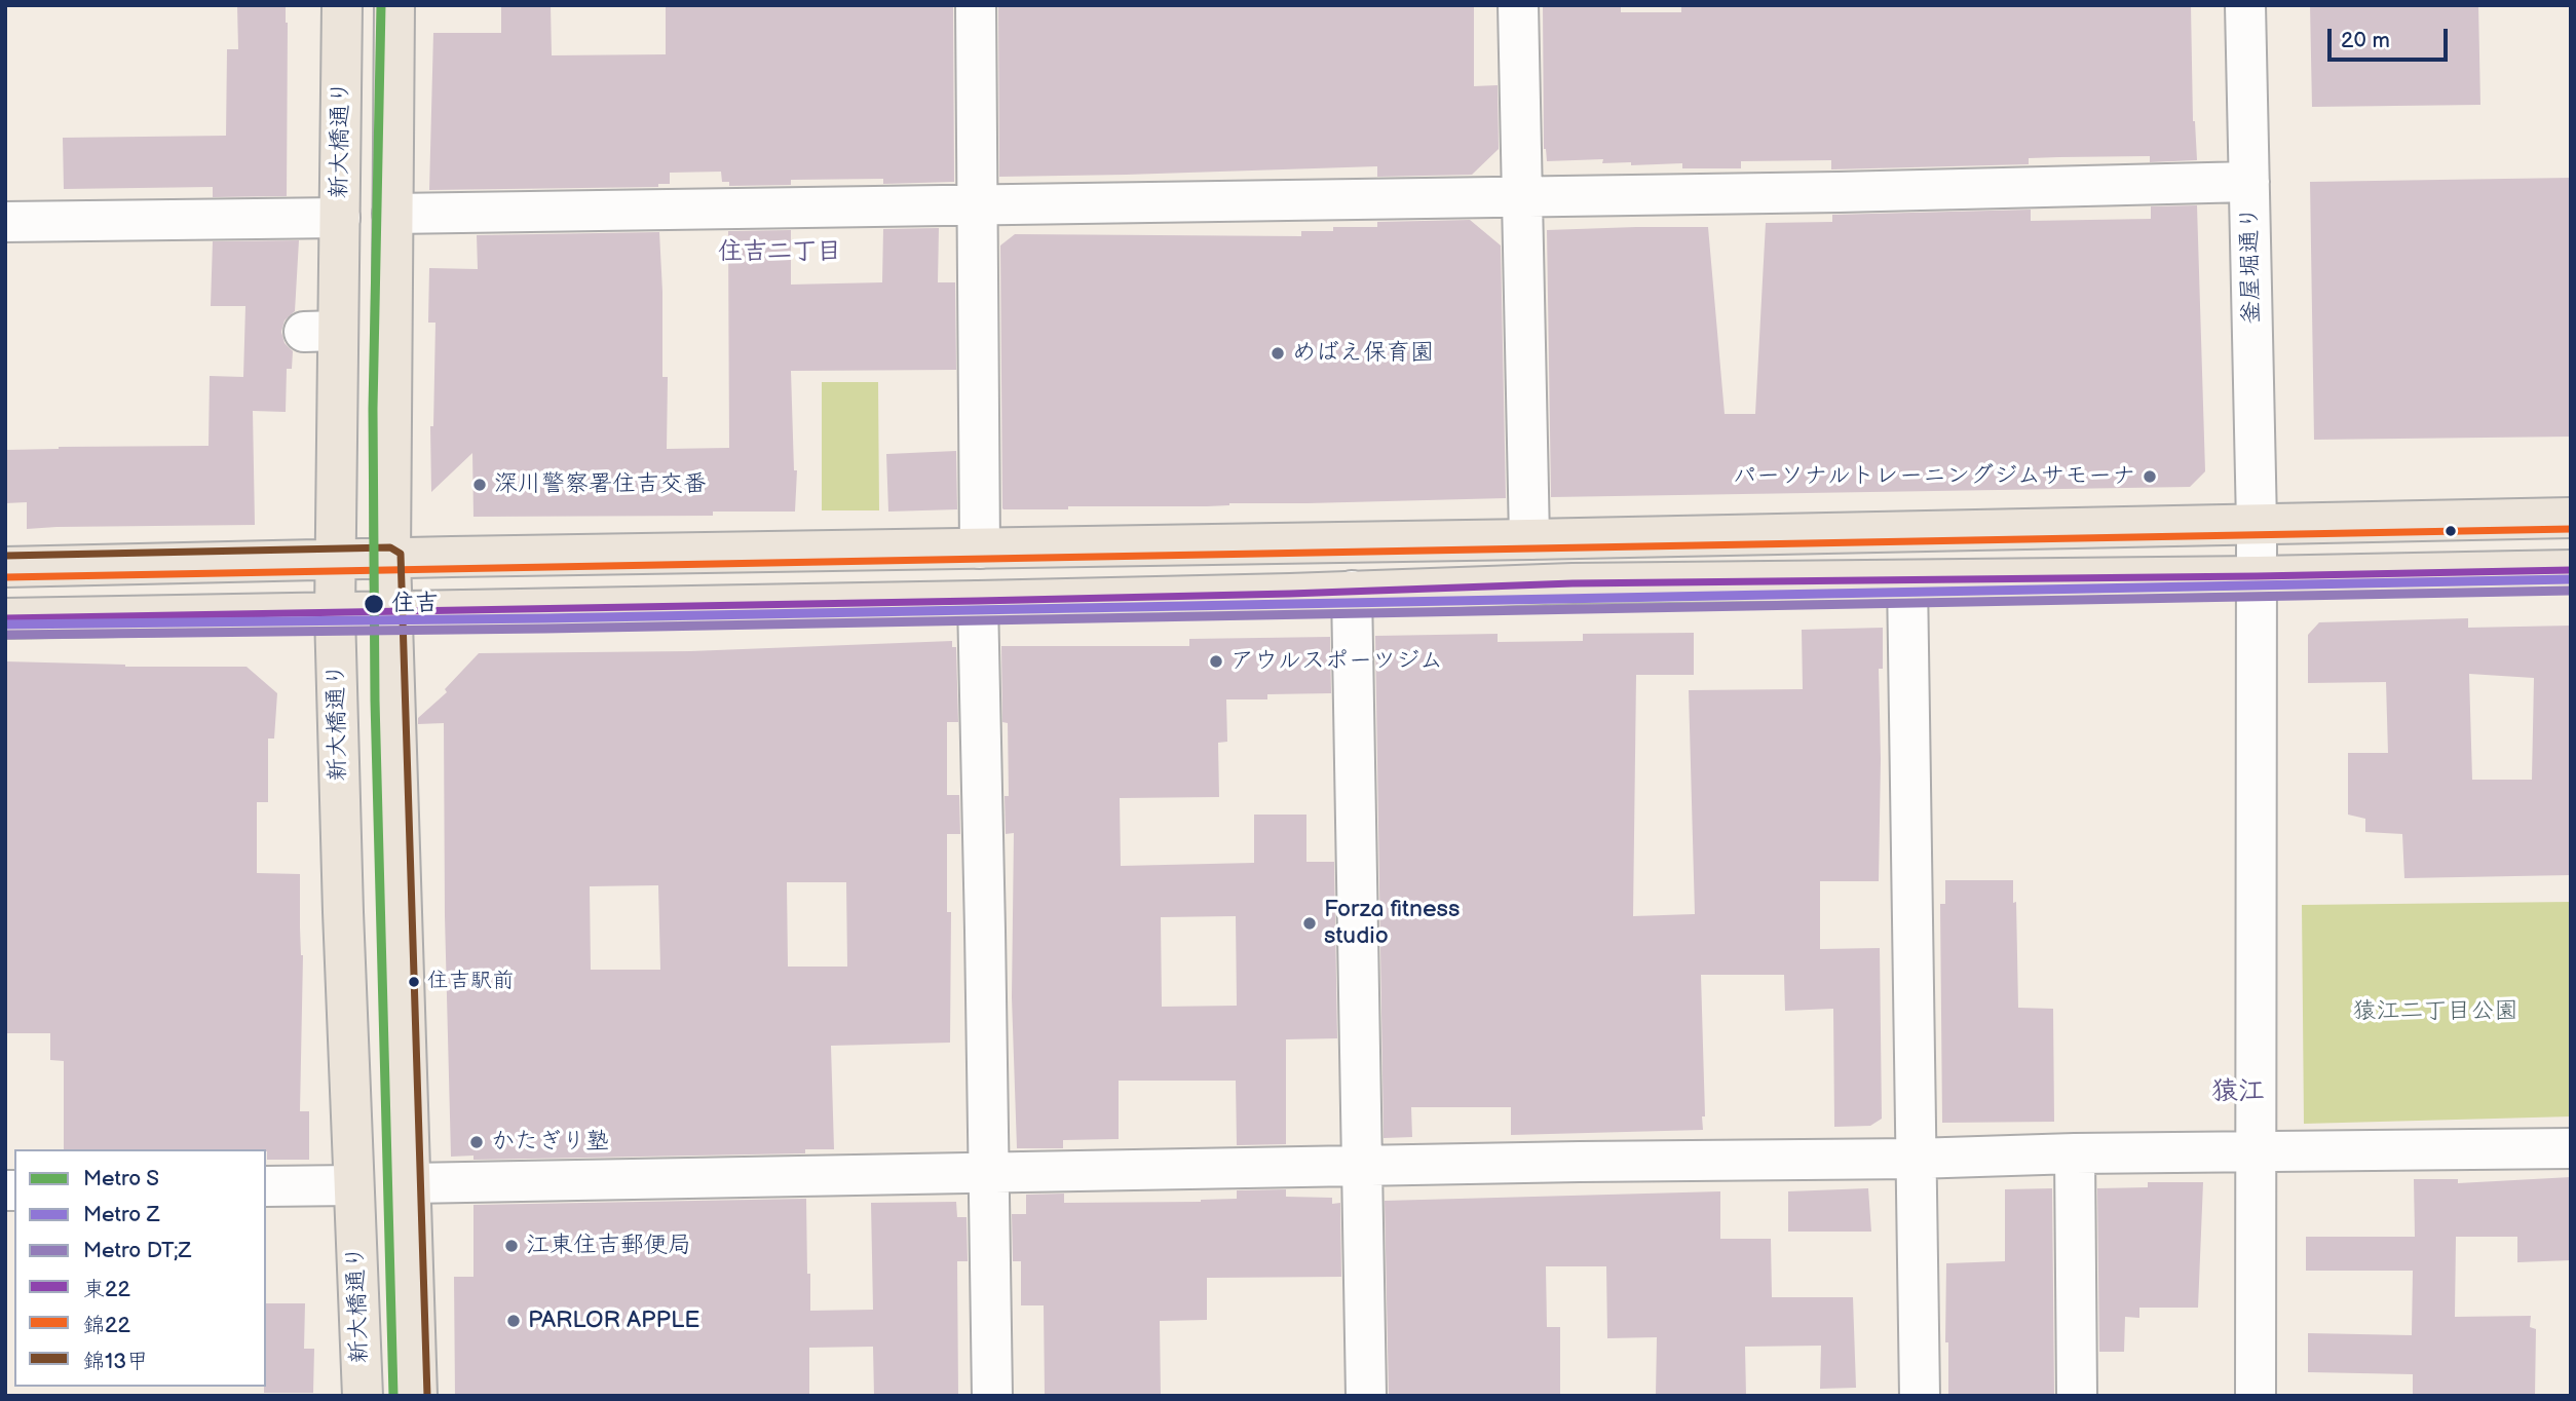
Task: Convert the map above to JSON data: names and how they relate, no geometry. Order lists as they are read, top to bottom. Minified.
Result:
{"streets":{"main road":["新大橋通り"],"street":["釜屋堀通り"]},"districts":["住吉二丁目","猿江"],"parks":["猿江二丁目公園"],"places":["めばえ保育園","パーソナルトレーニングジムサモーナ","深川警察署住吉交番","住吉","アウルスポーツジム","Forza fitness studio","住吉駅前","かたぎり塾","江東住吉郵便局","PARLOR APPLE"],"lines":["metro line S","transit line 錦22","transit line 錦13甲","transit line 東22","metro line Z","metro line DT;Z"],"legend":["Metro S","Metro Z","Metro DT;Z","東22","錦22","錦13甲"],"scale_bar":"20 m"}
